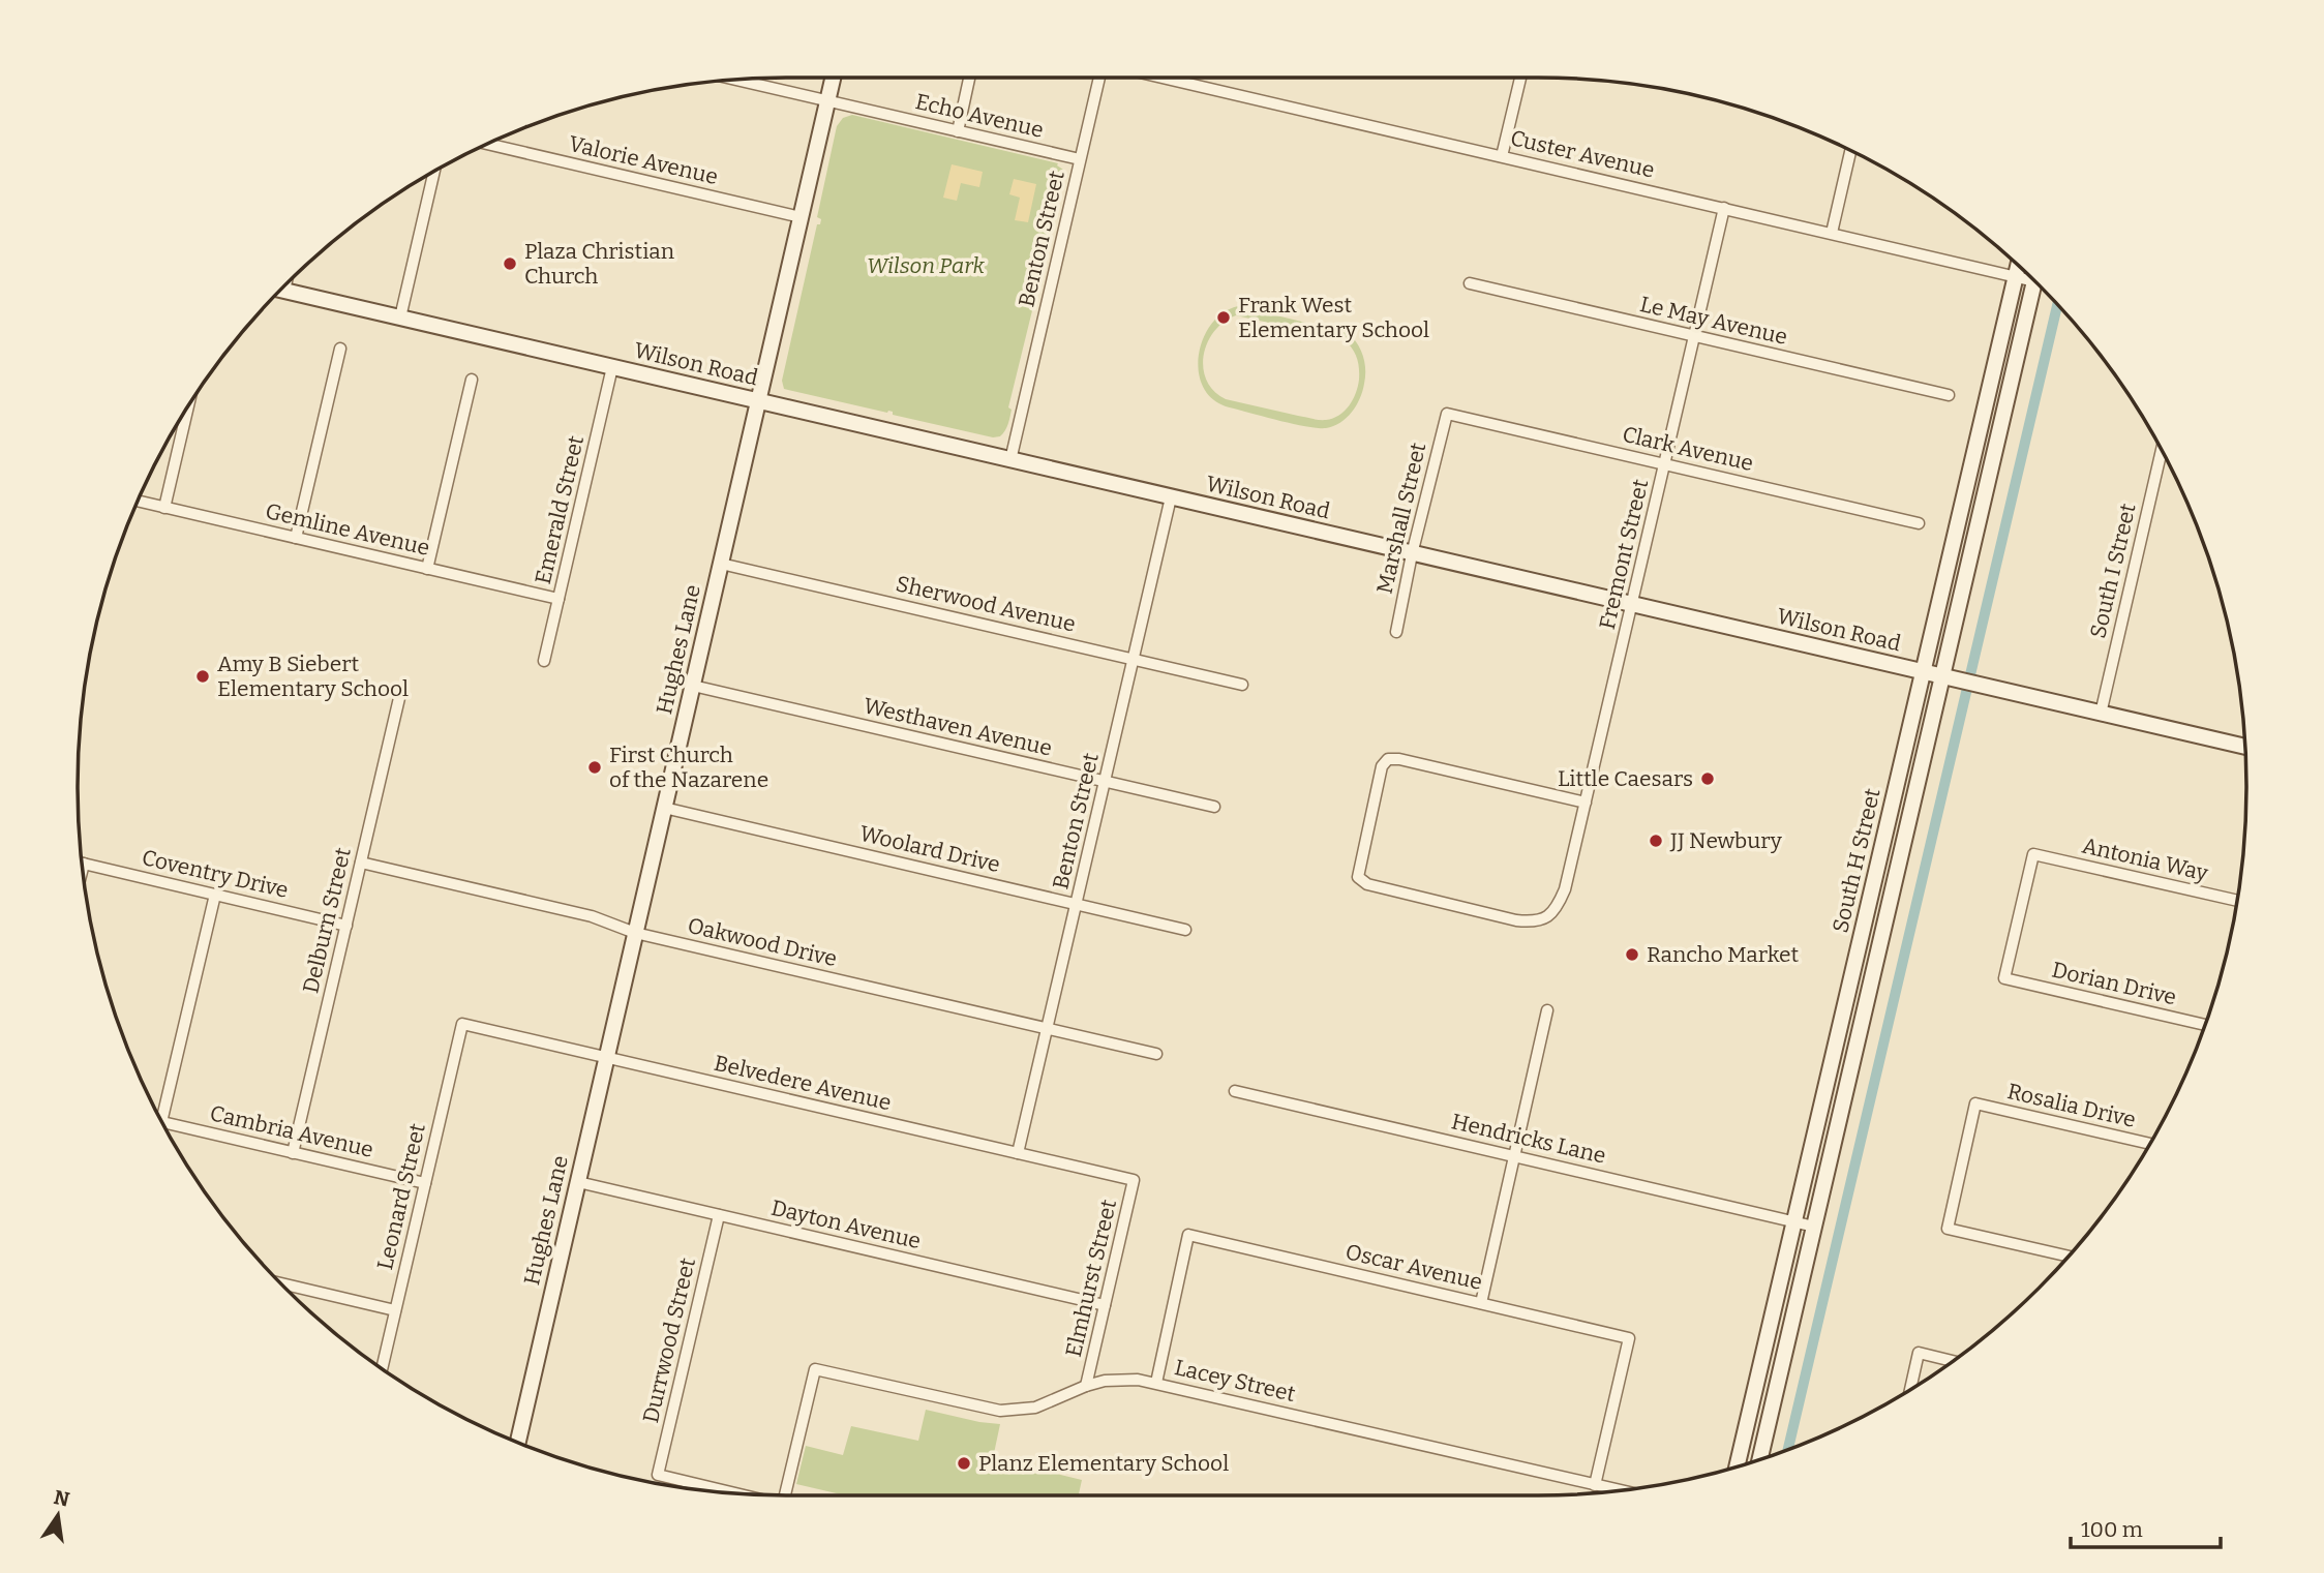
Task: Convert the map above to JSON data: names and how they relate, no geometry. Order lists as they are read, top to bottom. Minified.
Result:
{"streets":{"street":["Echo Avenue","Custer Avenue","Valorie Avenue","Benton Street","Le May Avenue","Wilson Road","Clark Avenue","Emerald Street","Marshall Street","Gemline Avenue","Fremont Street","South I Street","Sherwood Avenue","Hughes Lane","Westhaven Avenue","Woolard Drive","Antonia Way","South H Street","Coventry Drive","Delburn Street","Oakwood Drive","Dorian Drive","Belvedere Avenue","Rosalia Drive","Cambria Avenue","Hendricks Lane","Leonard Street","Dayton Avenue","Oscar Avenue","Elmhurst Street","Durrwood Street","Lacey Street"]},"crossings":[["Echo Avenue","Benton Street"],["Echo Avenue","Hughes Lane"],["Custer Avenue","Fremont Street"],["Custer Avenue","South H Street"],["Valorie Avenue","Hughes Lane"],["Benton Street","Wilson Road"],["Benton Street","Sherwood Avenue"],["Benton Street","Westhaven Avenue"],["Benton Street","Woolard Drive"],["Benton Street","Oakwood Drive"],["Benton Street","Belvedere Avenue"],["Le May Avenue","Fremont Street"],["Wilson Road","Emerald Street"],["Wilson Road","Marshall Street"],["Wilson Road","Fremont Street"],["Wilson Road","South I Street"],["Wilson Road","Hughes Lane"],["Wilson Road","South H Street"],["Clark Avenue","Marshall Street"],["Clark Avenue","Fremont Street"],["Emerald Street","Gemline Avenue"],["Sherwood Avenue","Hughes Lane"],["Hughes Lane","Westhaven Avenue"],["Hughes Lane","Woolard Drive"],["Hughes Lane","Oakwood Drive"],["Hughes Lane","Belvedere Avenue"],["Hughes Lane","Dayton Avenue"],["Antonia Way","Dorian Drive"],["South H Street","Hendricks Lane"],["Coventry Drive","Delburn Street"],["Delburn Street","Oakwood Drive"],["Delburn Street","Cambria Avenue"],["Belvedere Avenue","Leonard Street"],["Belvedere Avenue","Elmhurst Street"],["Cambria Avenue","Leonard Street"],["Dayton Avenue","Elmhurst Street"],["Dayton Avenue","Durrwood Street"],["Oscar Avenue","Lacey Street"],["Elmhurst Street","Lacey Street"]],"parks":["Wilson Park"],"places":["Plaza Christian Church","Frank West Elementary School","Amy B Siebert Elementary School","First Church of the Nazarene","Little Caesars","JJ Newbury","Rancho Market","Planz Elementary School"],"scale_bar":"100 m","north":"top"}
